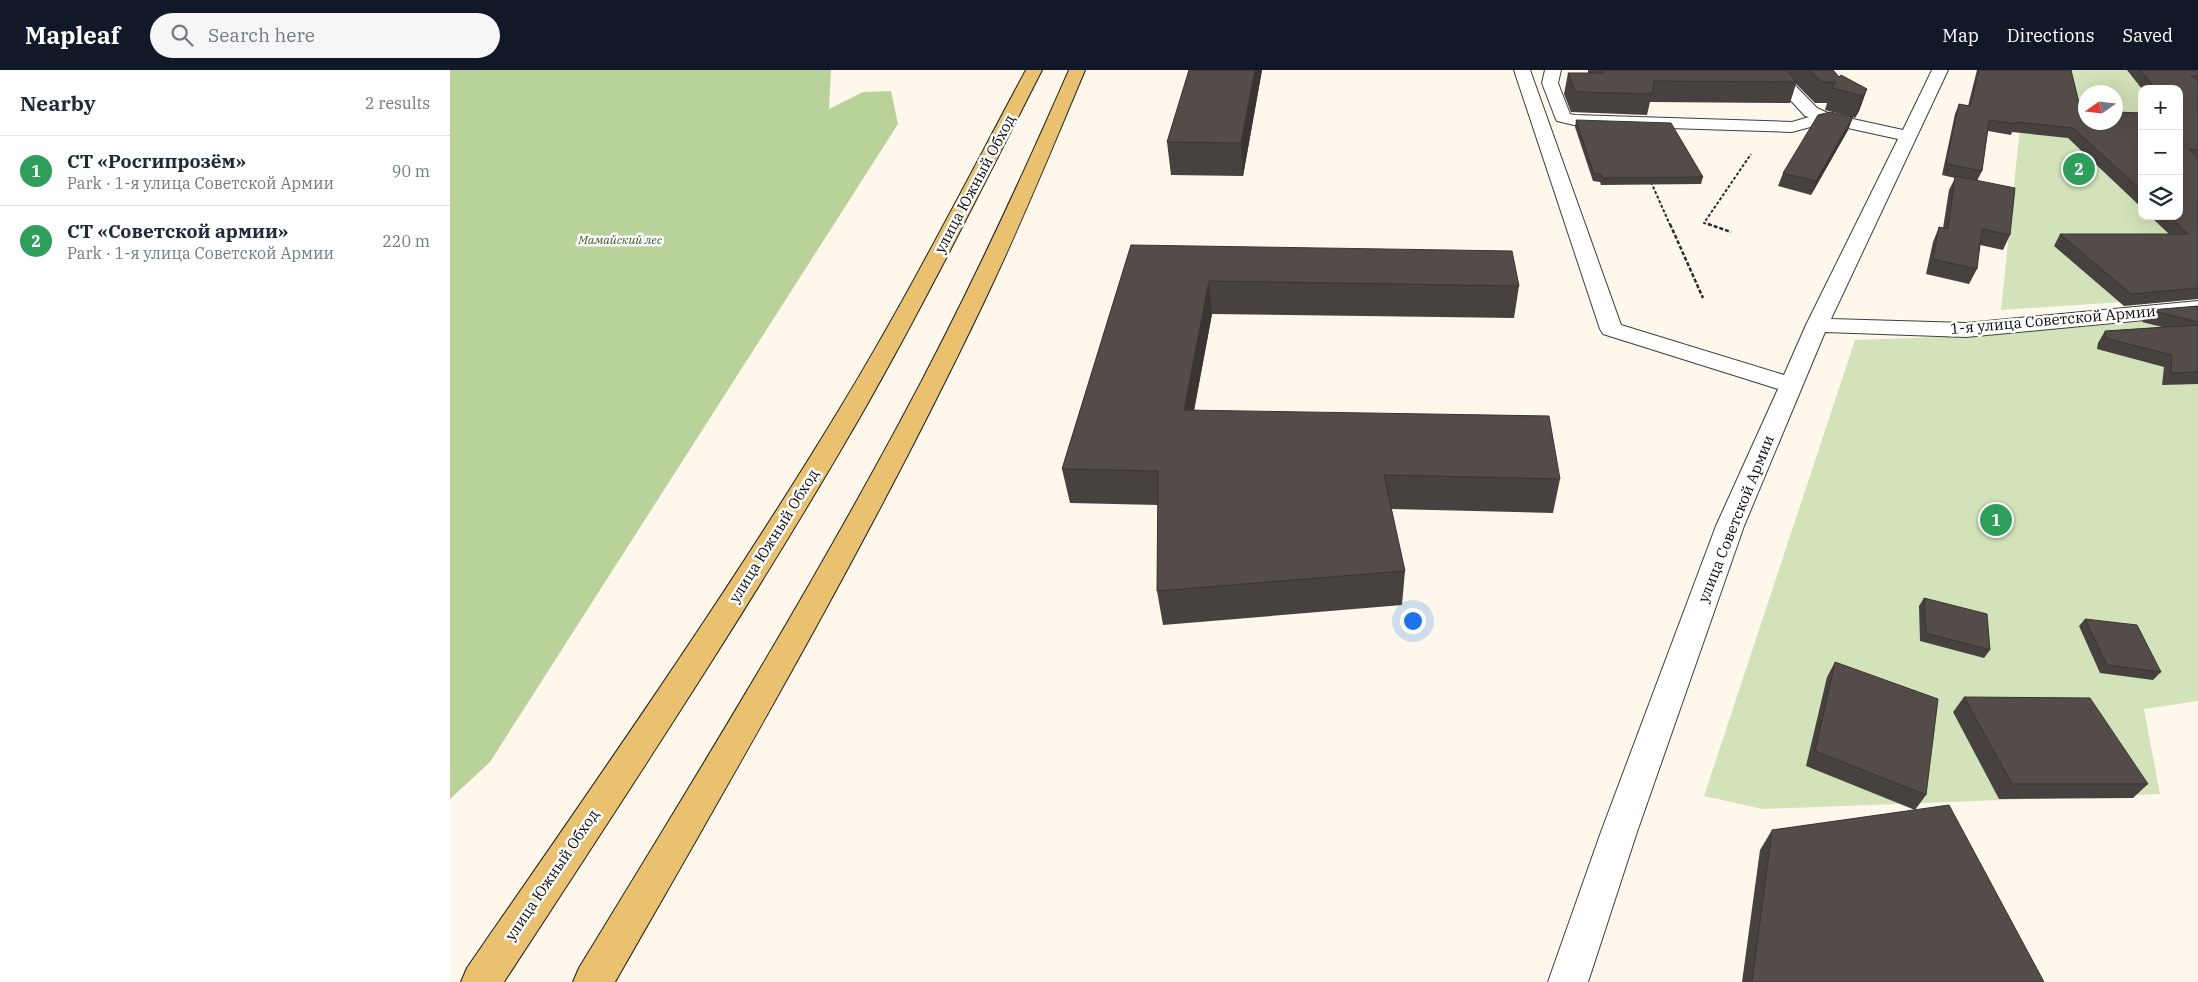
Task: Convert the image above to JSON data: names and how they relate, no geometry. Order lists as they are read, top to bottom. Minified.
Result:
{"streets":{"main road":["улица Южный Обход"],"street":["1-я улица Советской Армии","улица Советской Армии"]},"crossings":[["1-я улица Советской Армии","улица Советской Армии"]],"parks":["Мамайский лес"],"north":"left","page":{"header":"Mapleaf","search":"Search here","nav":["Map","Directions","Saved"],"heading":["Nearby","2 results"],"map_buttons":["+","−"],"list":[{"mark":"1","name":"СТ «Росгипрозём»","note":"Park · 1-я улица Советской Армии","value":"90 m"},{"mark":"2","name":"СТ «Советской армии»","note":"Park · 1-я улица Советской Армии","value":"220 m"}],"pins":["2","1"]}}
